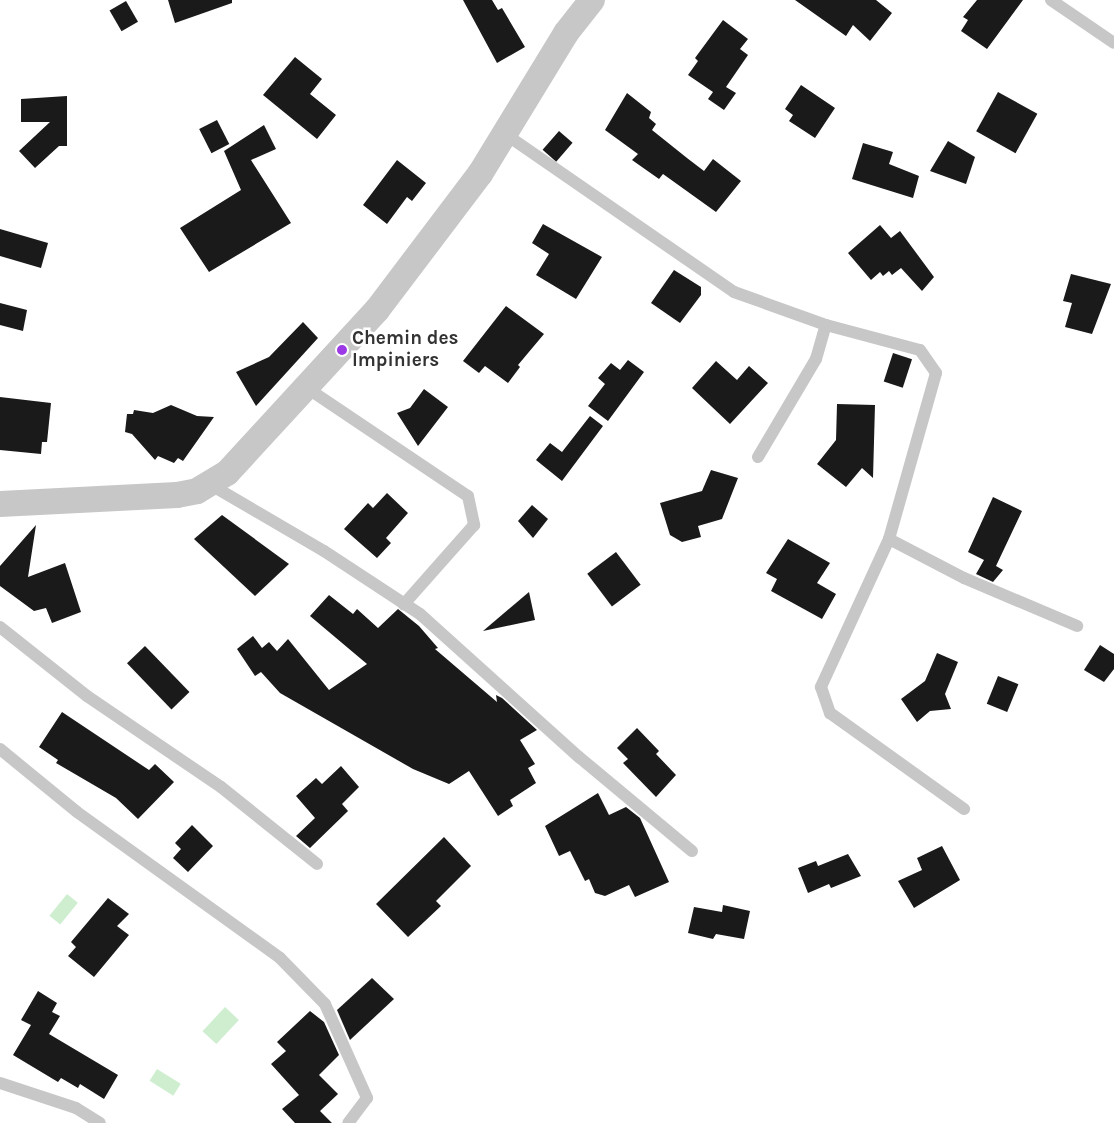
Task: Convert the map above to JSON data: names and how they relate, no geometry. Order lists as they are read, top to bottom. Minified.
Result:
{"places":["Chemin des Impiniers"]}
